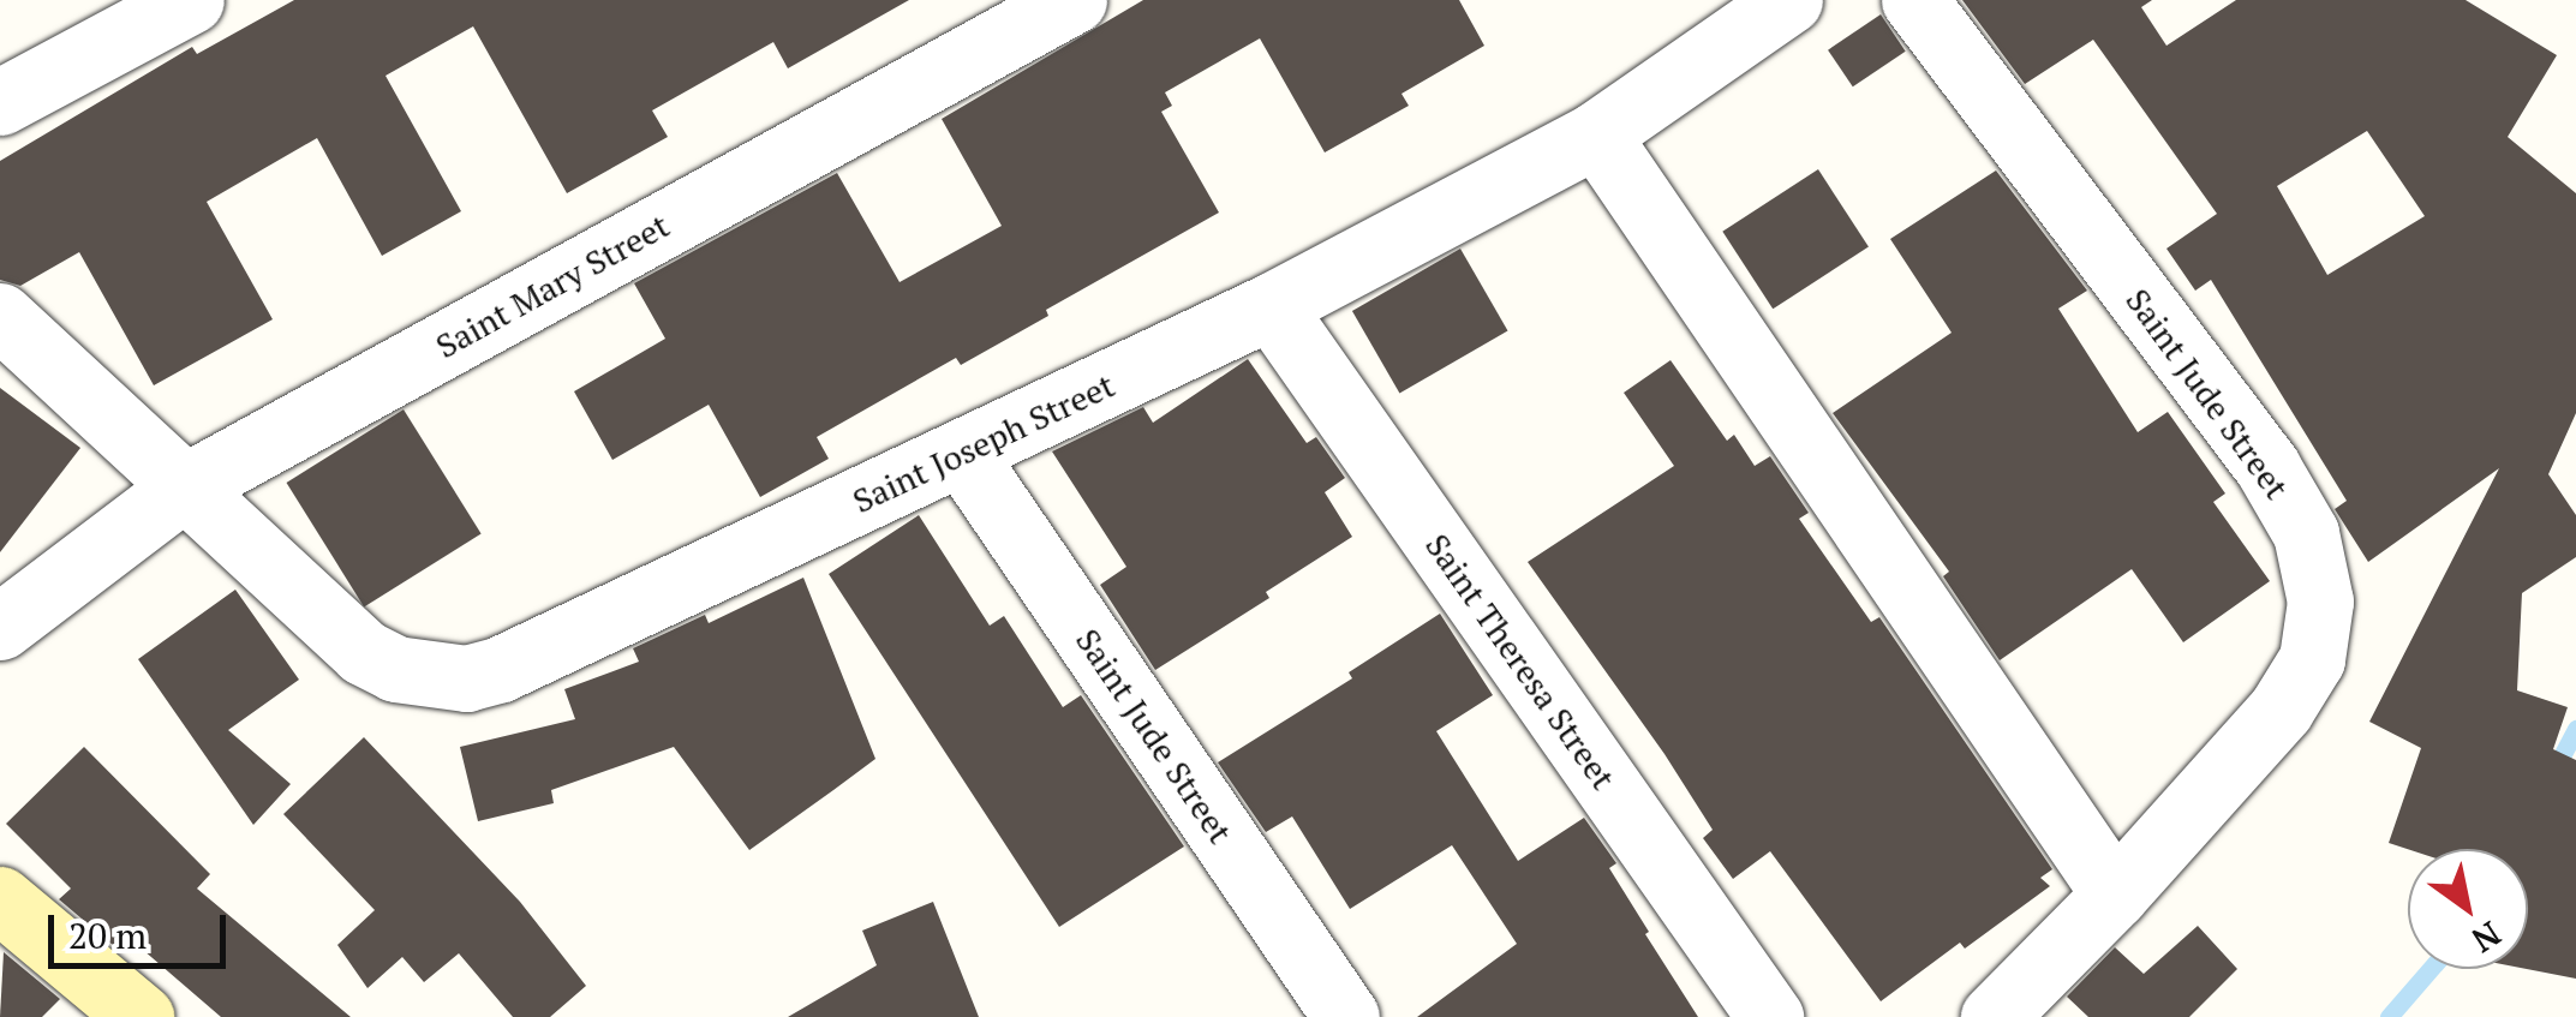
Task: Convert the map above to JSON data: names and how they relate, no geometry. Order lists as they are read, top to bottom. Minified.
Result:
{"streets":{"street":["Saint Mary Street","Saint Jude Street","Saint Joseph Street","Saint Theresa Street"]},"crossings":[["Saint Mary Street","Saint Joseph Street"],["Saint Jude Street","Saint Joseph Street"],["Saint Joseph Street","Saint Theresa Street"]],"scale_bar":"20 m","north":"bottom right"}
